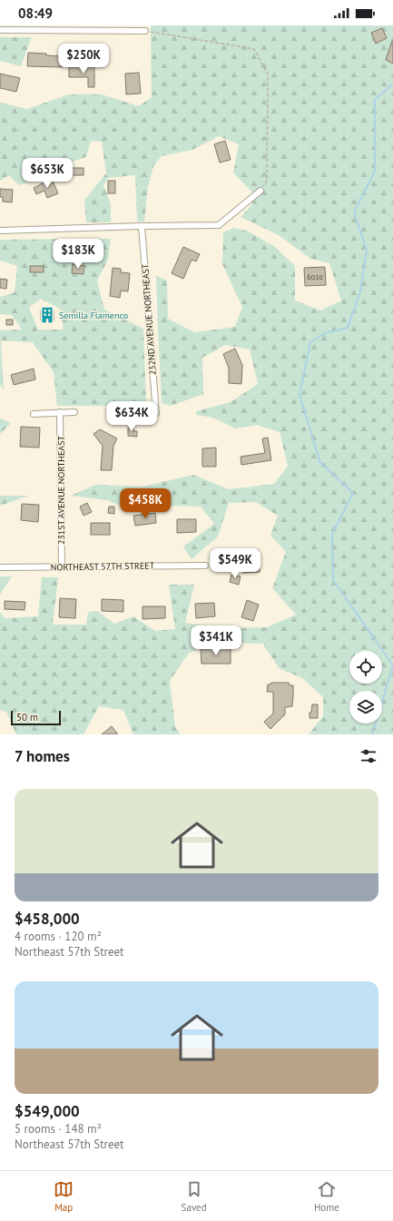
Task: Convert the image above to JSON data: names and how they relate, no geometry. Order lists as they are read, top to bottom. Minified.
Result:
{"streets":{"street":["232ND AVENUE NORTHEAST","231ST AVENUE NORTHEAST","NORTHEAST 57TH STREET"]},"crossings":[["231ST AVENUE NORTHEAST","NORTHEAST 57TH STREET"]],"places":{"building":["Semilla Flamenco"]},"house_numbers":["6010"],"scale_bar":"50 m","page":{"status":"08:49","price":["$250K","$653K","$183K","$634K","$458K","$549K","$341K"],"scale":"50 m","heading":"7 homes","list":[{"name":"$458,000","note":"4 rooms · 120 m² · Northeast 57th Street"},{"name":"$549,000","note":"5 rooms · 148 m² · Northeast 57th Street"}],"tabs":["Map","Saved","Home"]}}
